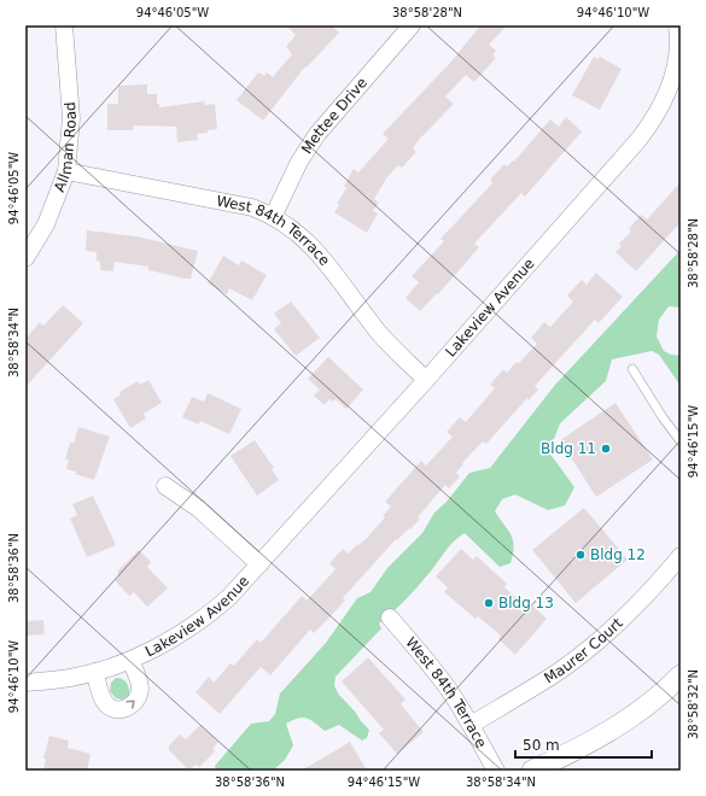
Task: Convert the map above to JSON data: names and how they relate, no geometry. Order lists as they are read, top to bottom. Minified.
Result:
{"streets":{"street":["Mettee Drive","Allman Road","West 84th Terrace","Lakeview Avenue","Maurer Court"]},"crossings":[["Mettee Drive","West 84th Terrace"],["Allman Road","West 84th Terrace"],["West 84th Terrace","Lakeview Avenue"],["West 84th Terrace","Maurer Court"]],"places":["Bldg 11","Bldg 12","Bldg 13"],"scale_bar":"50 m","coordinates":["94°46'05\"W","38°58'28\"N","94°46'10\"W","38°58'34\"N","94°46'15\"W","38°58'36\"N","38°58'32\"N"]}
